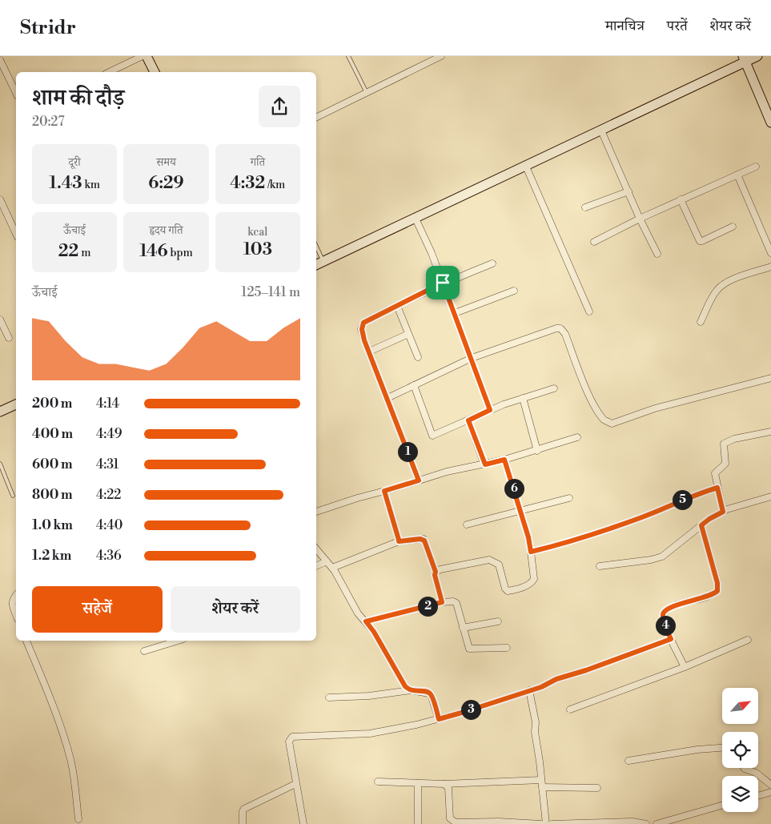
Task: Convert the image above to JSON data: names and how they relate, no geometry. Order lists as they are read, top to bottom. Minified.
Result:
{"north":"top right","page":{"header":"Stridr","nav":["मानचित्र","परतें","शेयर करें"],"heading":["शाम की दौड़","20:27"],"stats":[["दूरी","1.43 km"],["समय","6:29"],["गति","4:32 /km"],["ऊँचाई","22 m"],["हृदय गति","146 bpm"],["kcal","103"]],"chart":["ऊँचाई","125–141 m"],"list":[{"name":"200 m","note":"4:14"},{"name":"400 m","note":"4:49"},{"name":"600 m","note":"4:31"},{"name":"800 m","note":"4:22"},{"name":"1.0 km","note":"4:40"},{"name":"1.2 km","note":"4:36"}],"pins":["1","6","5","2","4","3"],"buttons":["सहेजें","शेयर करें"]}}
